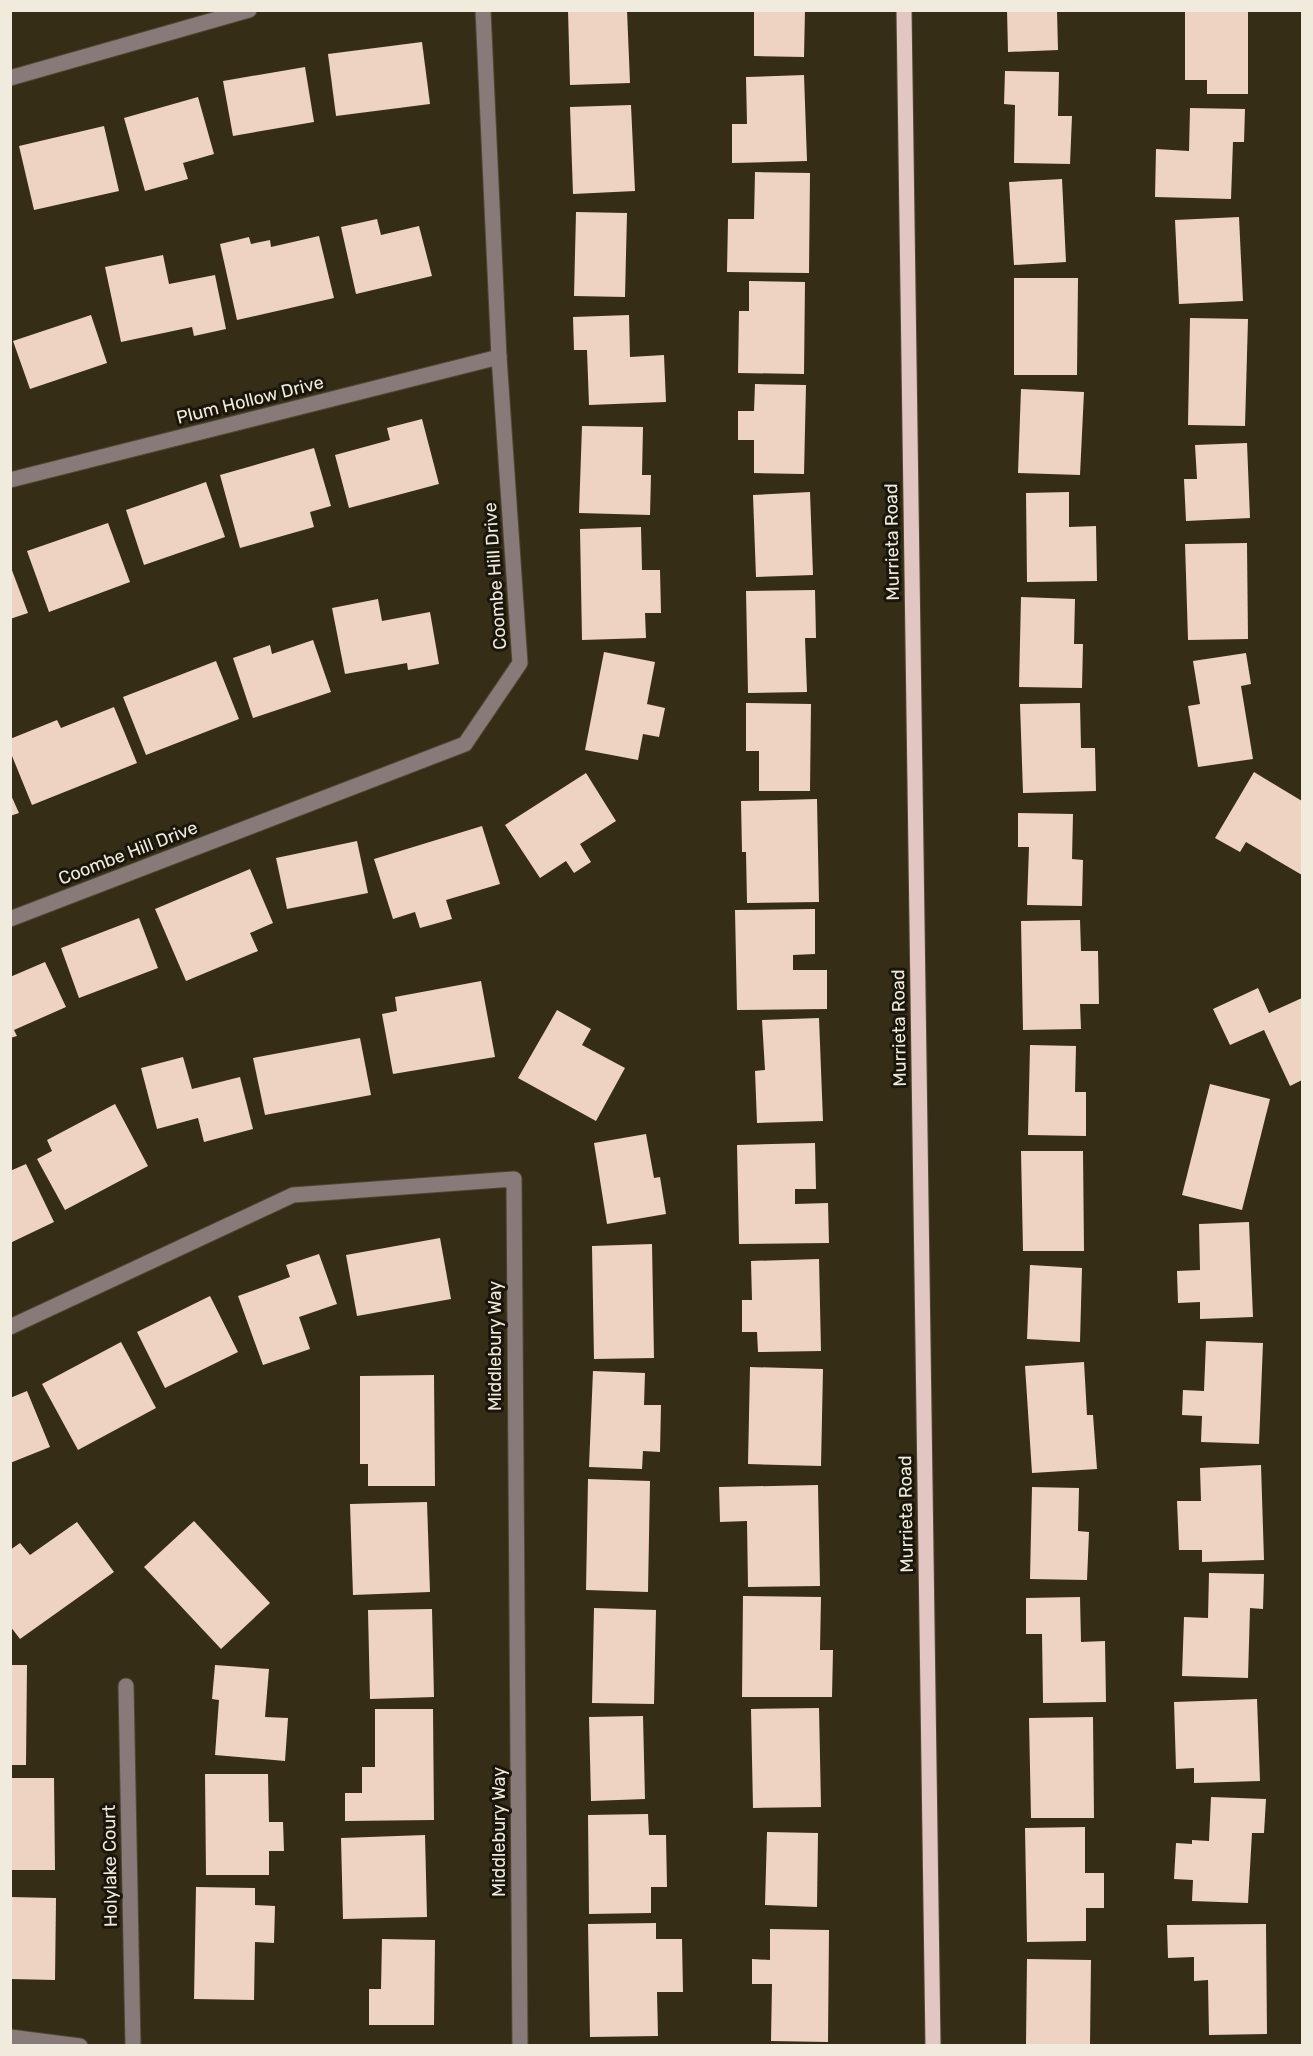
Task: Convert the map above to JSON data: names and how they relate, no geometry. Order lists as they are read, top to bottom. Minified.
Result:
{"streets":{"main road":["Murrieta Road"],"street":["Plum Hollow Drive","Coombe Hill Drive","Middlebury Way","Holylake Court"]},"crossings":[["Plum Hollow Drive","Coombe Hill Drive"]]}
